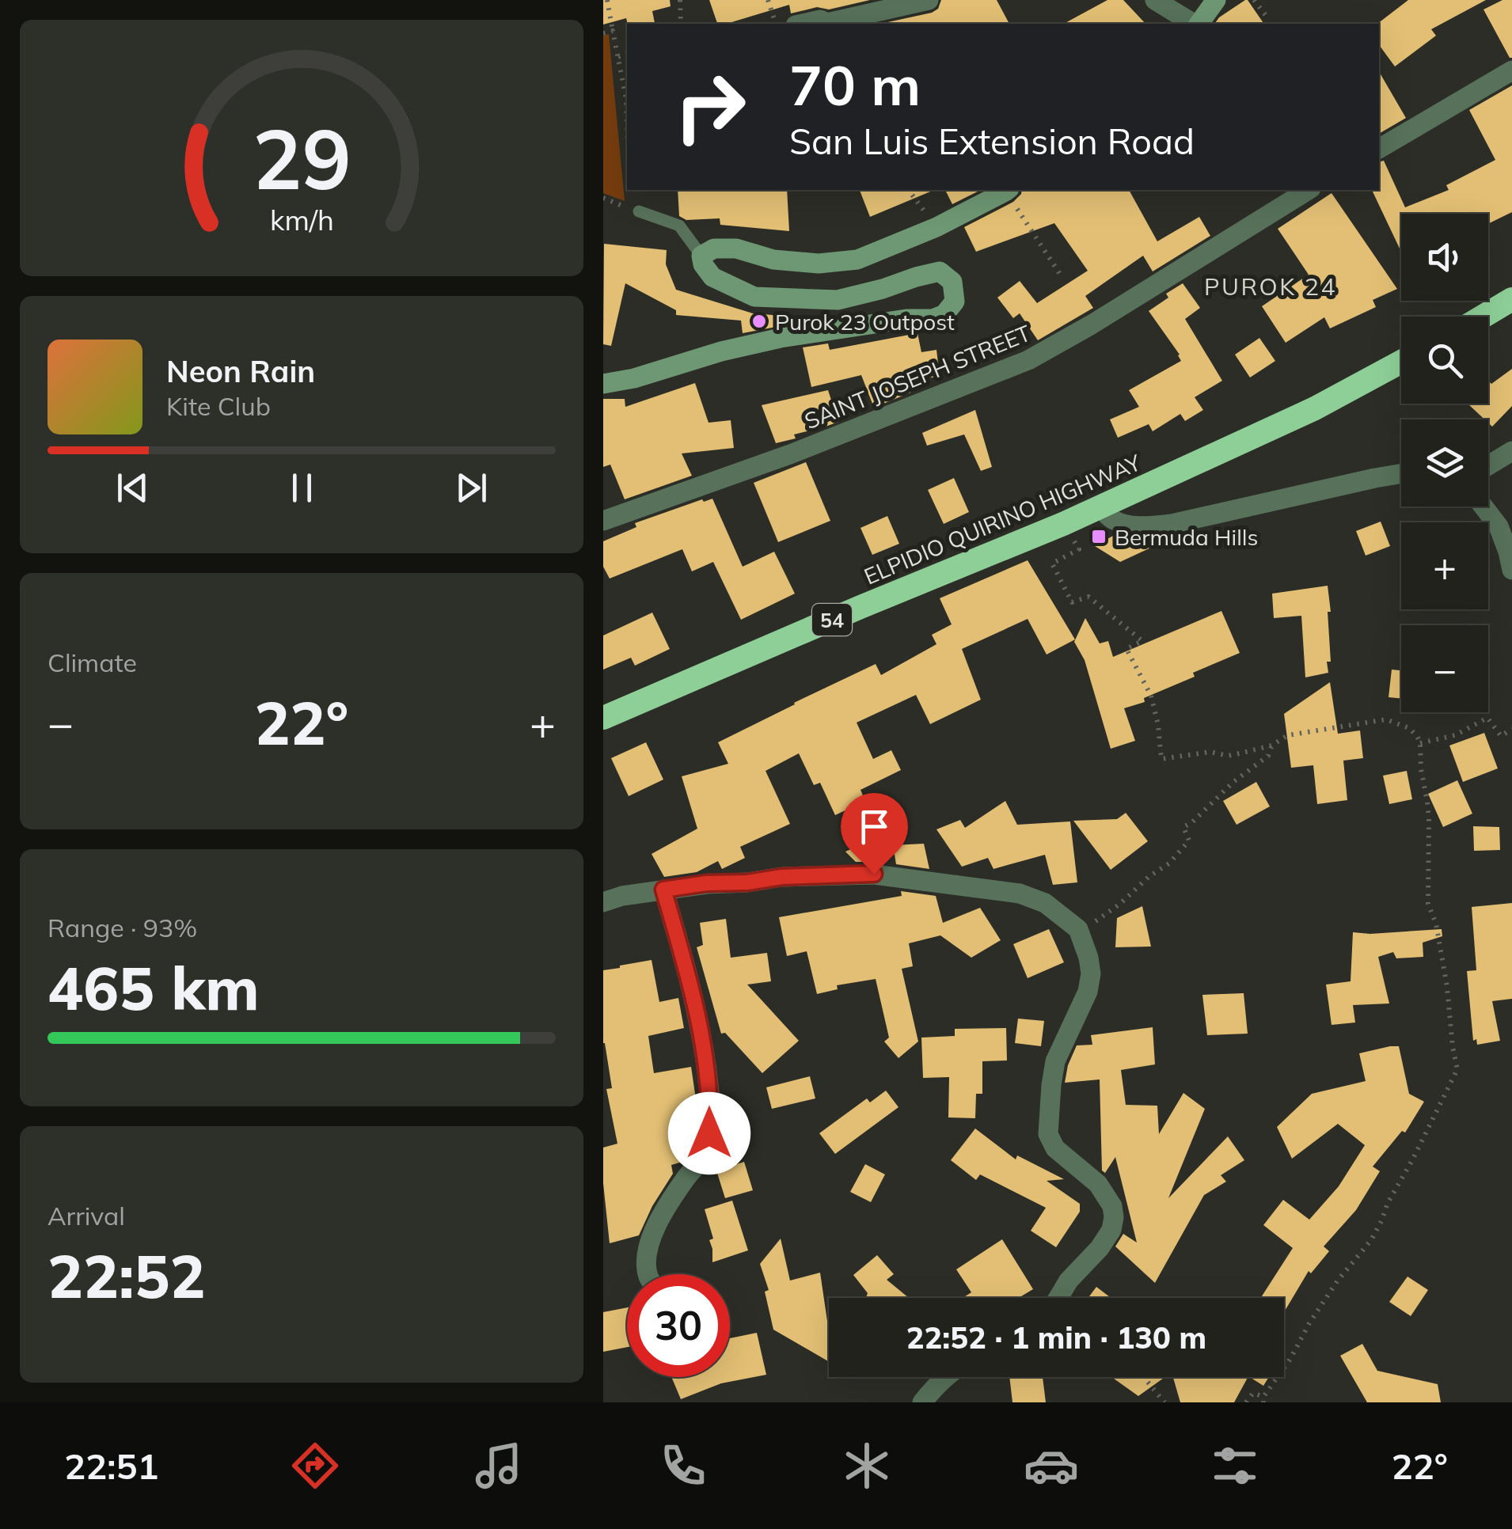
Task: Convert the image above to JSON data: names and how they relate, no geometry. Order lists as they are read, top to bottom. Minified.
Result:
{"streets":{"highway":["ELPIDIO QUIRINO HIGHWAY","54"],"street":["SAINT JOSEPH STREET"]},"districts":["PUROK 24"],"places":{"other":["Purok 23 Outpost"],"transit":["Bermuda Hills"]},"page":{"turn":["70 m","San Luis Extension Road"],"map_buttons":["+","−"],"song":["Neon Rain","Kite Club"],"tile":["Climate",["Range · 93%","465 km"],["Arrival","22:52"]],"heat":["−","22°","+"],"limit":"30","trip":"22:52 · 1 min · 130 m","tabs":["22:51","22°"],"gauge":["29","km/h"]}}
